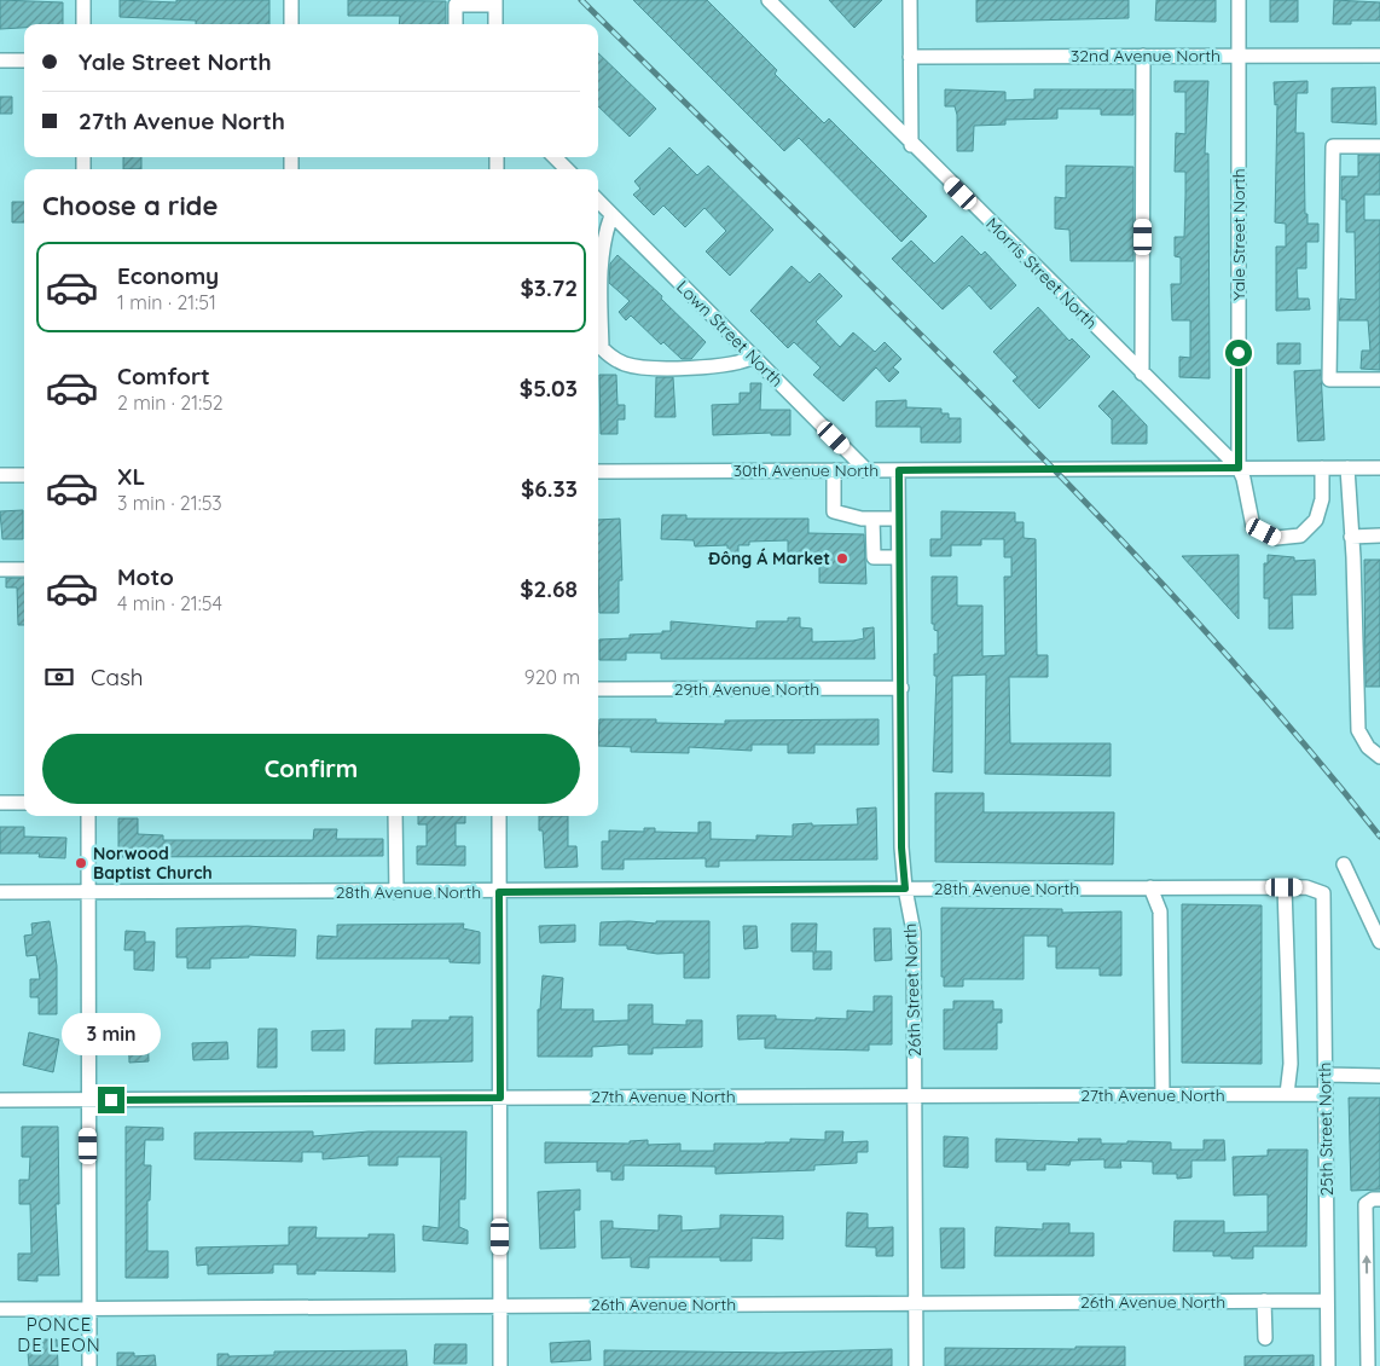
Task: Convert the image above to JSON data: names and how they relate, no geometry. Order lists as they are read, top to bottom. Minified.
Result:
{"streets":{"street":["32nd Avenue North","Yale Street North","Morris Street North","Lown Street North","30th Avenue North","29th Avenue North","28th Avenue North","26th Street North","27th Avenue North","25th Street North","26th Avenue North"]},"crossings":[["32nd Avenue North","Yale Street North"],["Yale Street North","Morris Street North"],["Yale Street North","30th Avenue North"],["Morris Street North","30th Avenue North"],["Lown Street North","30th Avenue North"],["30th Avenue North","26th Street North"],["29th Avenue North","26th Street North"],["28th Avenue North","26th Street North"],["28th Avenue North","25th Street North"],["26th Street North","27th Avenue North"],["26th Street North","26th Avenue North"],["27th Avenue North","25th Street North"],["25th Street North","26th Avenue North"]],"districts":["PONCE DE LEON"],"places":["Đông Á Market","Norwood Baptist Church"],"page":{"banner":["Yale Street North","27th Avenue North"],"heading":"Choose a ride","list":[{"name":"Economy","note":"1 min · 21:51","value":"$3.72"},{"name":"Comfort","note":"2 min · 21:52","value":"$5.03"},{"name":"XL","note":"3 min · 21:53","value":"$6.33"},{"name":"Moto","note":"4 min · 21:54","value":"$2.68"}],"pay":["Cash","920 m"],"buttons":"Confirm","bubble":"3 min"}}
